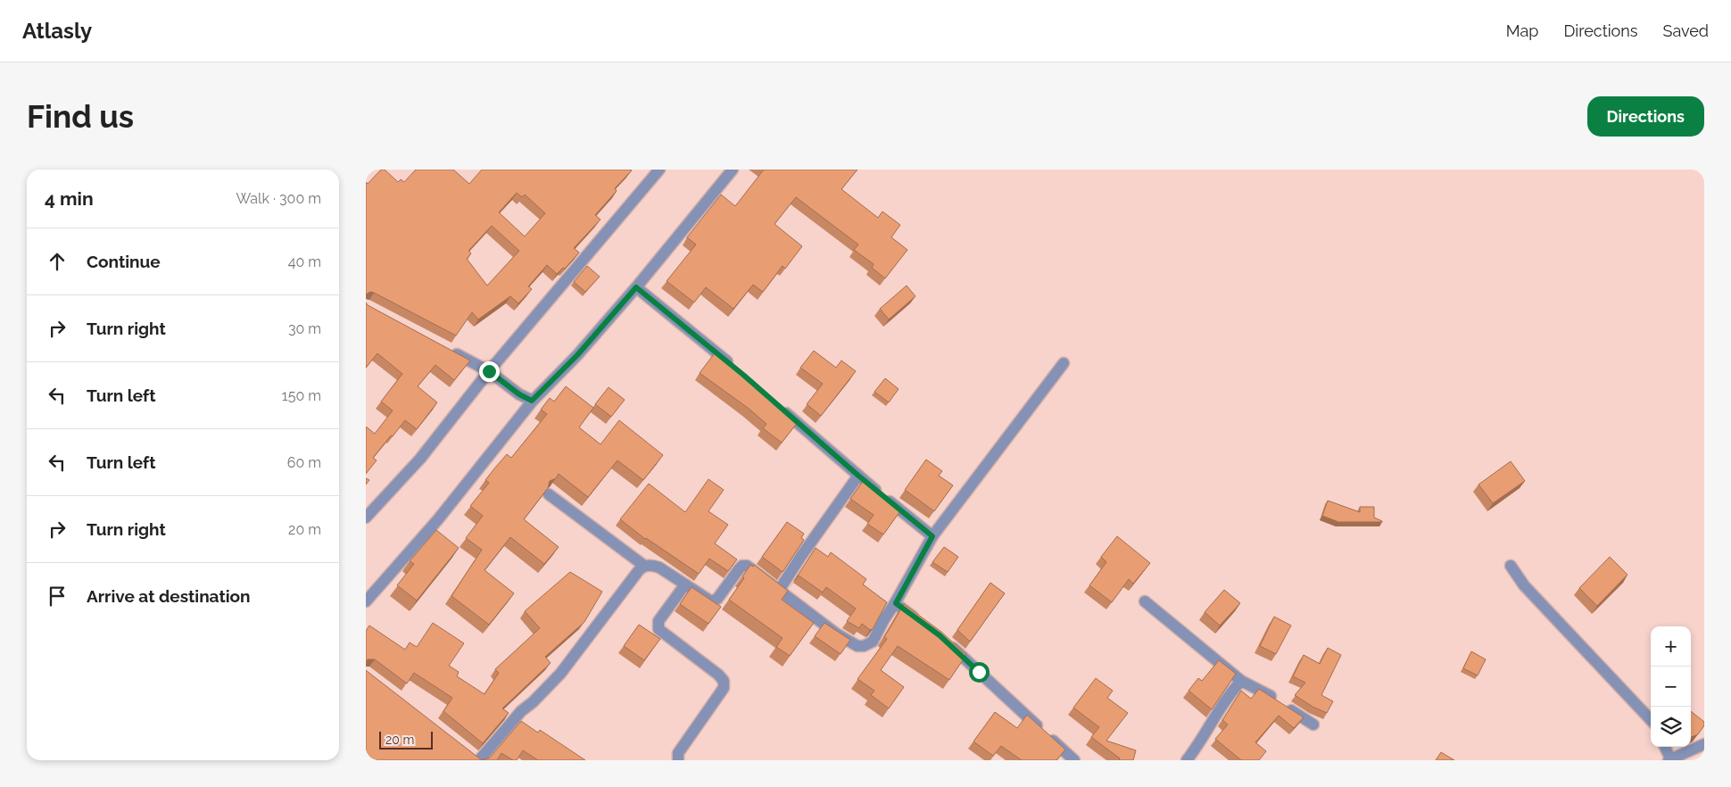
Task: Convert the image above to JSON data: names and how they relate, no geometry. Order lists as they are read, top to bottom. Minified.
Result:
{"scale_bar":"20 m","page":{"header":"Atlasly","nav":["Map","Directions","Saved"],"buttons":"Directions","title":"Find us","heading":["4 min","Walk · 300 m"],"list":[["Continue","40 m"],["Turn right","30 m"],["Turn left","150 m"],["Turn left","60 m"],["Turn right","20 m"],"Arrive at destination"],"map_buttons":["+","−"],"scale":"20 m"}}
